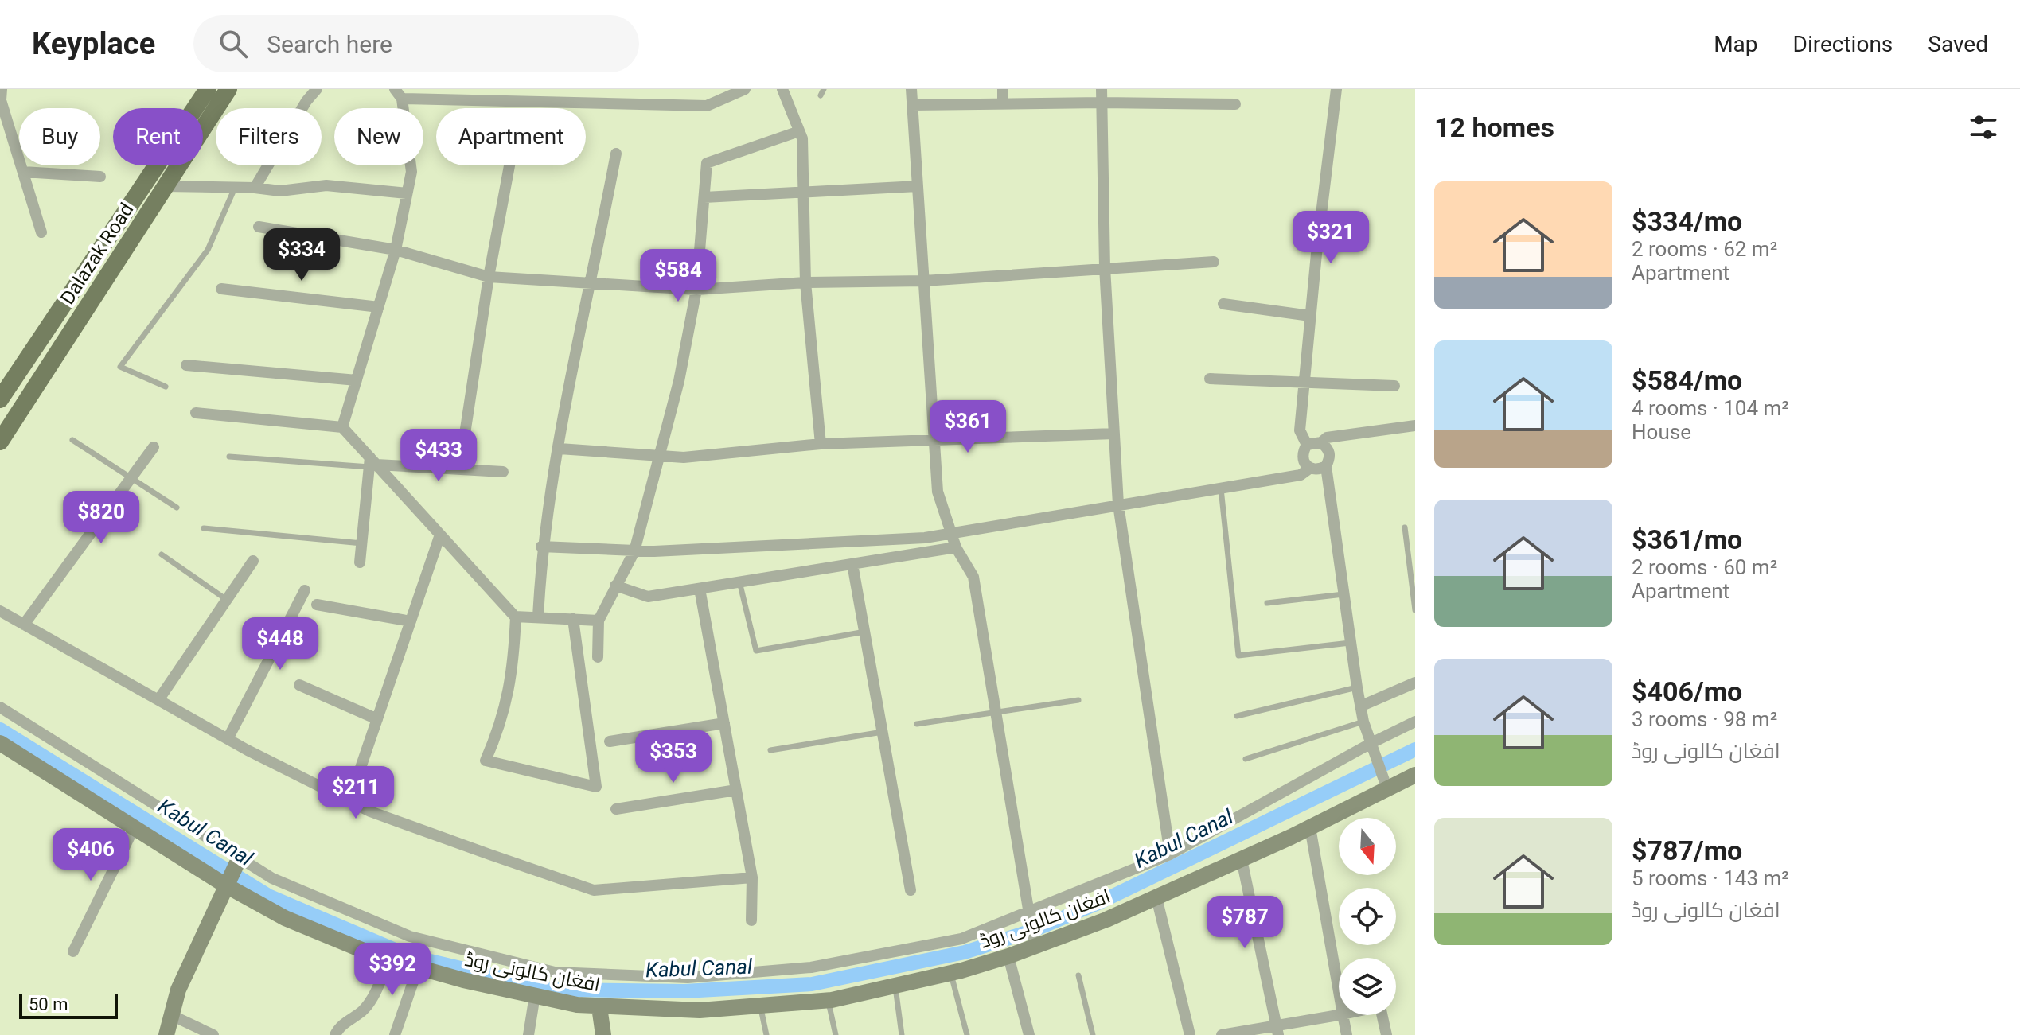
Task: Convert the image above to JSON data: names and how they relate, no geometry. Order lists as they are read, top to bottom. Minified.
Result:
{"streets":{"main road":["Dalazak Road","افغان کالونی روڈ"]},"water":["Kabul Canal"],"scale_bar":"50 m","north":"bottom","page":{"header":"Keyplace","search":"Search here","nav":["Map","Directions","Saved"],"heading":"12 homes","chip":["Buy","Rent","Filters","New","Apartment"],"list":[{"name":"$334/mo","note":"2 rooms · 62 m² · Apartment"},{"name":"$584/mo","note":"4 rooms · 104 m² · House"},{"name":"$361/mo","note":"2 rooms · 60 m² · Apartment"},{"name":"$406/mo","note":"3 rooms · 98 m² · افغان کالونی روڈ"},{"name":"$787/mo","note":"5 rooms · 143 m² · افغان کالونی روڈ"}],"price":["$321","$334","$584","$361","$433","$820","$448","$353","$211","$406","$787","$392"],"scale":"50 m"}}
